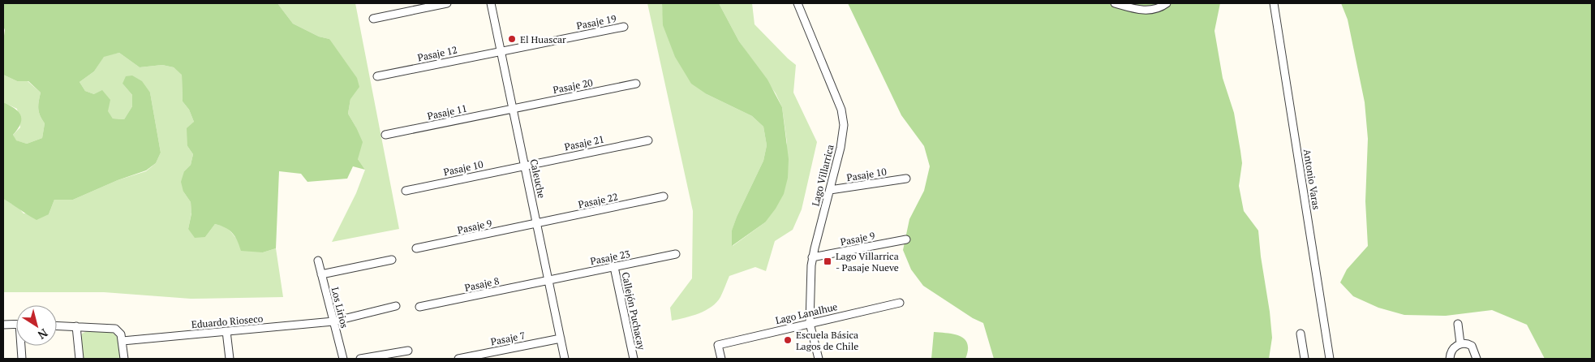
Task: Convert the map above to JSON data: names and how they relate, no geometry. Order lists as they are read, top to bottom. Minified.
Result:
{"streets":{"street":["Pasaje 19","Pasaje 12","Pasaje 20","Pasaje 11","Pasaje 21","Pasaje 10","Lago Villarrica","Caleuche","Antonio Varas","Pasaje 22","Pasaje 9","Pasaje 23","Pasaje 8","Los Lirios","Callejón Puchacay","Lago Lanalhue","Eduardo Rioseco","Pasaje 7"]},"crossings":[["Pasaje 19","Pasaje 12"],["Pasaje 19","Caleuche"],["Pasaje 12","Caleuche"],["Pasaje 20","Pasaje 11"],["Pasaje 20","Caleuche"],["Pasaje 11","Caleuche"],["Pasaje 21","Pasaje 10"],["Pasaje 21","Caleuche"],["Pasaje 10","Lago Villarrica"],["Pasaje 10","Caleuche"],["Lago Villarrica","Pasaje 9"],["Lago Villarrica","Lago Lanalhue"],["Caleuche","Pasaje 22"],["Caleuche","Pasaje 9"],["Caleuche","Pasaje 23"],["Caleuche","Pasaje 8"],["Caleuche","Pasaje 7"],["Pasaje 22","Pasaje 9"],["Pasaje 23","Pasaje 8"],["Pasaje 23","Callejón Puchacay"],["Los Lirios","Eduardo Rioseco"]],"places":{"other":["El Huascar","Escuela Básica Lagos de Chile"],"transit":["Lago Villarrica - Pasaje Nueve"]},"north":"bottom right"}
